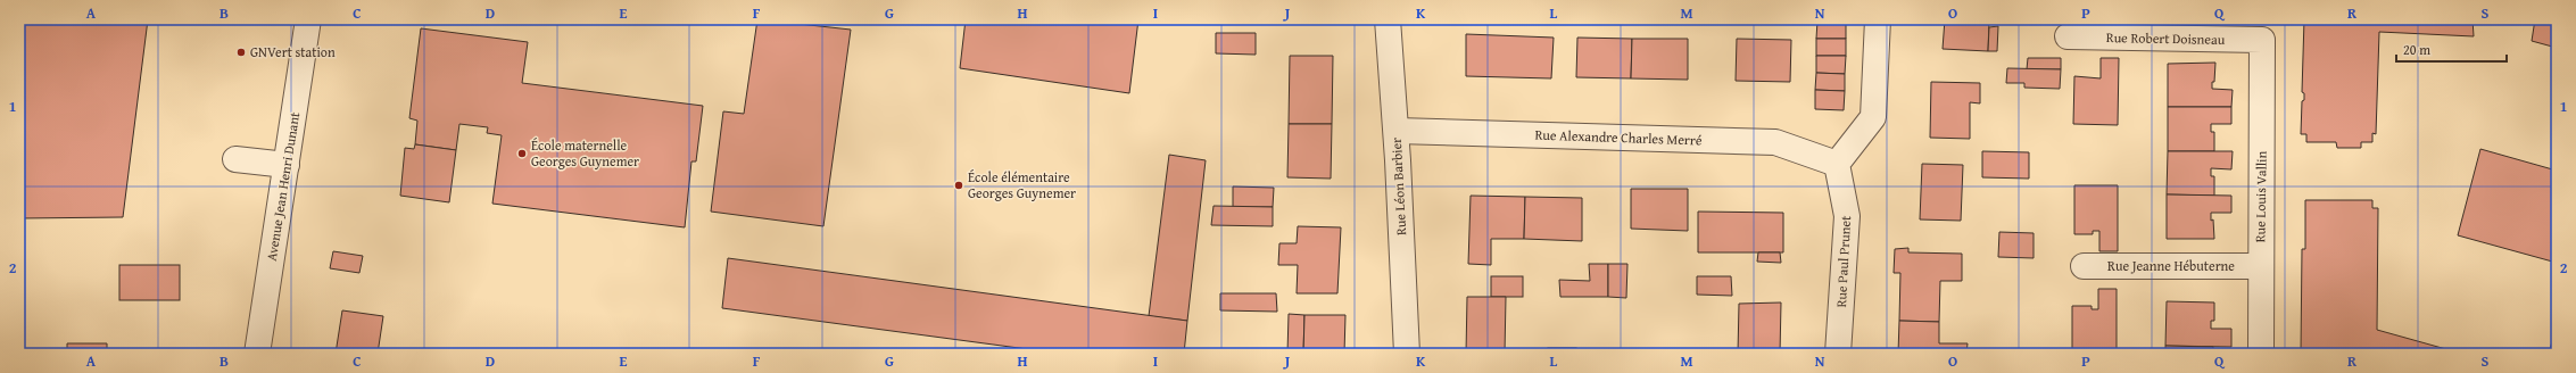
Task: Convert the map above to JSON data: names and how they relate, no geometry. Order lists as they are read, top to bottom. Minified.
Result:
{"streets":{"street":["Rue Robert Doisneau","Rue Alexandre Charles Merré","Avenue Jean Henri Dunant","Rue Léon Barbier","Rue Louis Vallin","Rue Paul Prunet","Rue Jeanne Hébuterne"]},"crossings":[["Rue Robert Doisneau","Rue Louis Vallin"],["Rue Alexandre Charles Merré","Rue Léon Barbier"],["Rue Alexandre Charles Merré","Rue Paul Prunet"],["Rue Louis Vallin","Rue Jeanne Hébuterne"]],"places":["GNVert station","École maternelle Georges Guynemer","École élémentaire Georges Guynemer"],"scale_bar":"20 m","grid":{"columns":["A","B","C","D","E","F","G","H","I","J","K","L","M","N","O","P","Q","R","S"],"rows":["1","2"]}}
